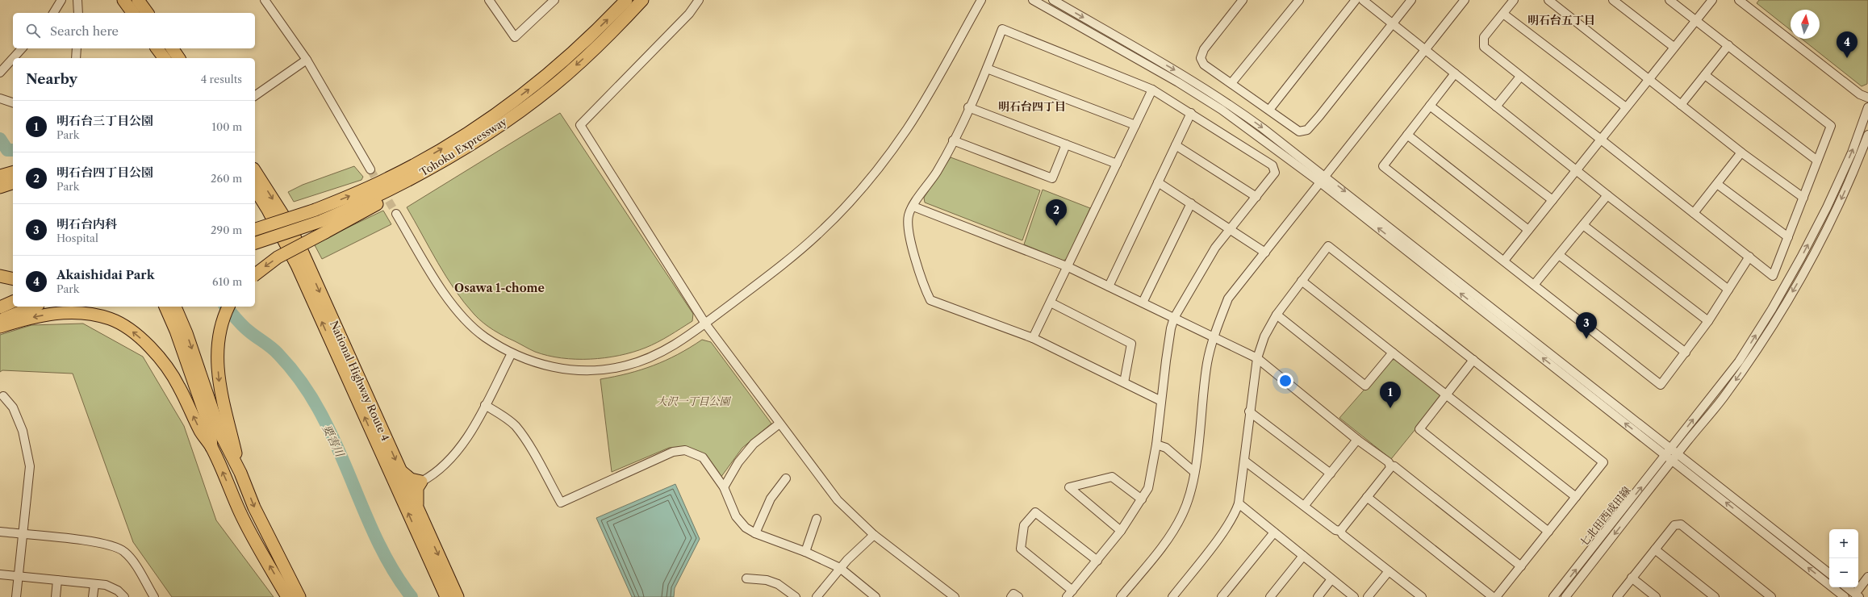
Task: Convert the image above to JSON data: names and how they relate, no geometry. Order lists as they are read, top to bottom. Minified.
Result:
{"streets":{"highway":["Tohoku Expressway","National Highway Route 4"],"street":["七北田西成田線"]},"districts":["明石台五丁目","明石台四丁目","Osawa 1-chome"],"water":["要害川"],"parks":["大沢一丁目公園"],"north":"top","page":{"search":"Search here","pins":["4","2","3","1"],"heading":["Nearby","4 results"],"list":[{"mark":"1","name":"明石台三丁目公園","note":"Park","value":"100 m"},{"mark":"2","name":"明石台四丁目公園","note":"Park","value":"260 m"},{"mark":"3","name":"明石台内科","note":"Hospital","value":"290 m"},{"mark":"4","name":"Akaishidai Park","note":"Park","value":"610 m"}],"map_buttons":["+","−"]}}
